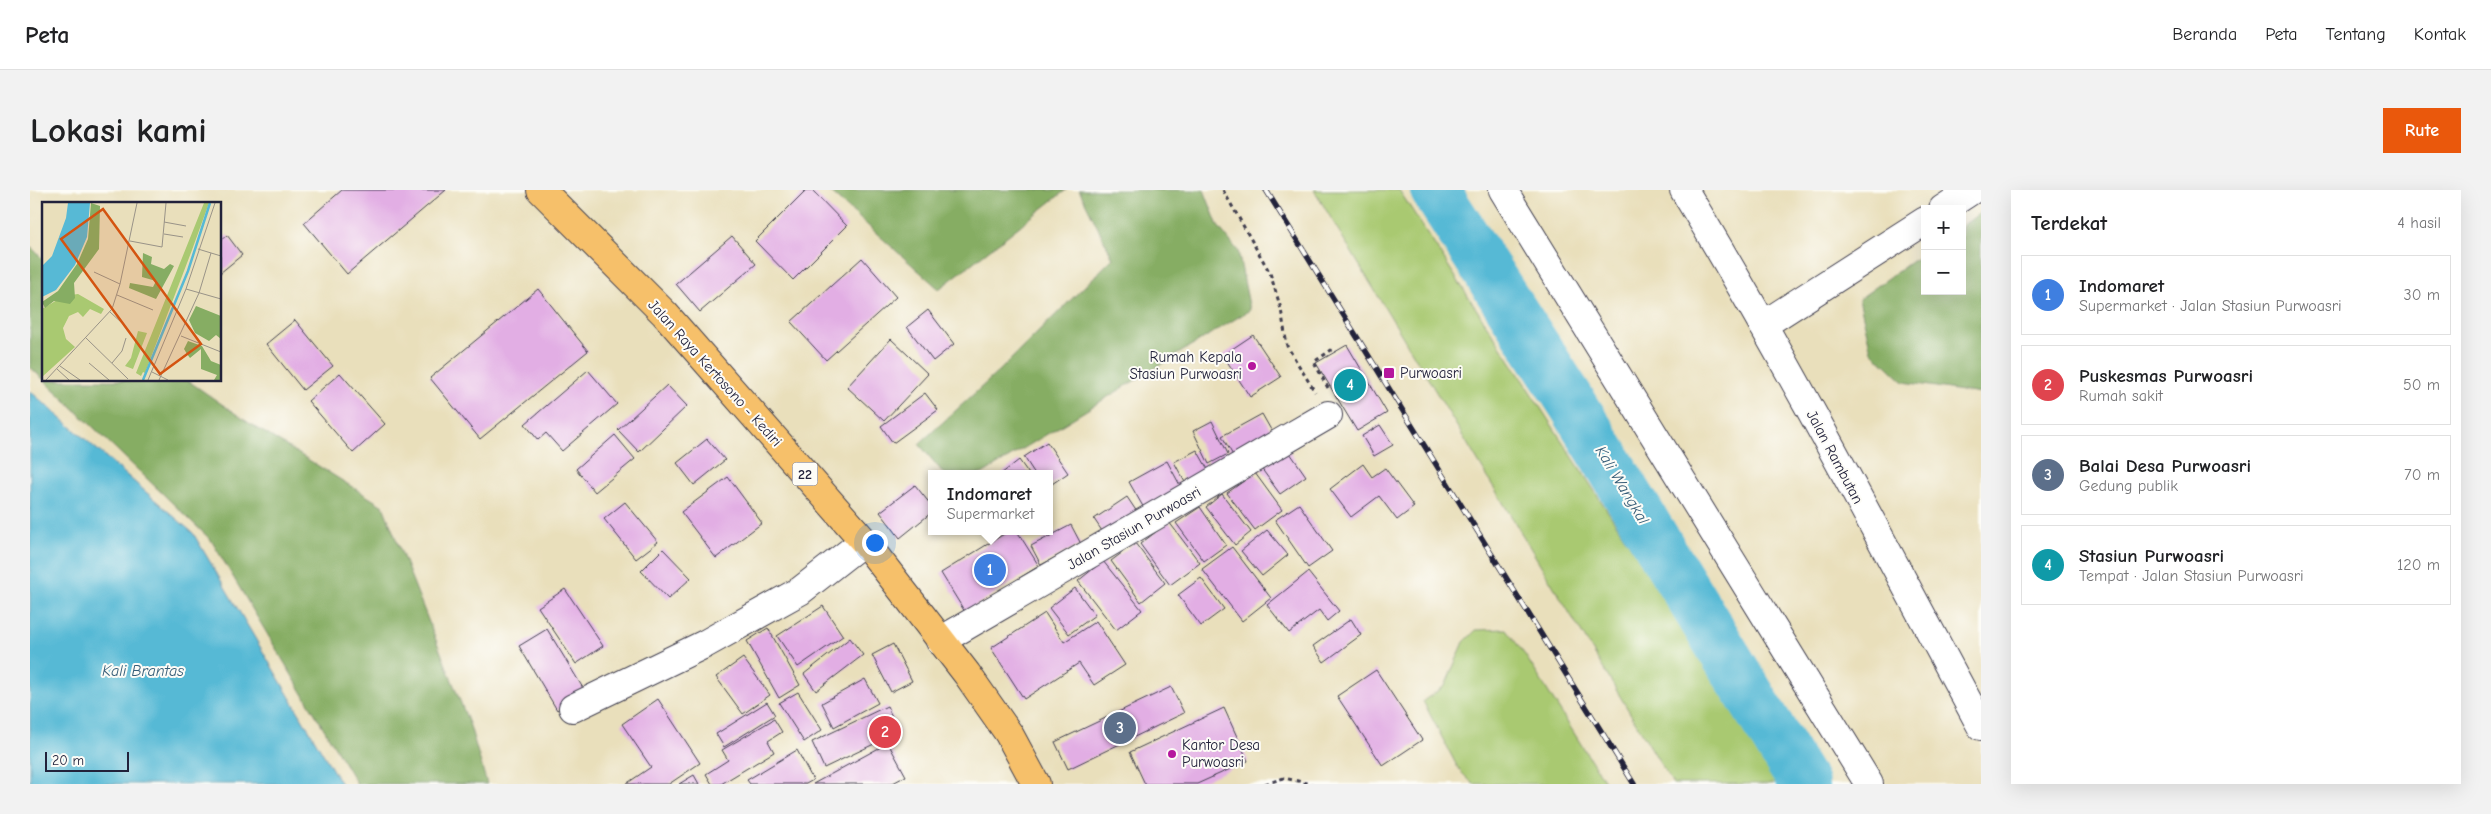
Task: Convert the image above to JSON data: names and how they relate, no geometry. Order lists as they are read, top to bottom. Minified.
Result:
{"streets":{"highway":["Jalan Raya Kertosono - Kediri","22"],"street":["Jalan Rambutan","Jalan Stasiun Purwoasri"]},"crossings":[["Jalan Raya Kertosono - Kediri","Jalan Stasiun Purwoasri"]],"water":["Kali Wangkal","Kali Brantas"],"places":{"other":["Rumah Kepala Stasiun Purwoasri","Kantor Desa Purwoasri"],"transit":["Purwoasri"]},"scale_bar":"20 m","page":{"header":"Peta","nav":["Beranda","Peta","Tentang","Kontak"],"buttons":"Rute","title":"Lokasi kami","heading":["Terdekat","4 hasil"],"map_buttons":["+","−"],"list":[{"mark":"1","name":"Indomaret","note":"Supermarket · Jalan Stasiun Purwoasri","value":"30 m"},{"mark":"2","name":"Puskesmas Purwoasri","note":"Rumah sakit","value":"50 m"},{"mark":"3","name":"Balai Desa Purwoasri","note":"Gedung publik","value":"70 m"},{"mark":"4","name":"Stasiun Purwoasri","note":"Tempat · Jalan Stasiun Purwoasri","value":"120 m"}],"pins":["4","1","3","2"],"popup":["Indomaret","Supermarket"],"scale":"20 m"}}
